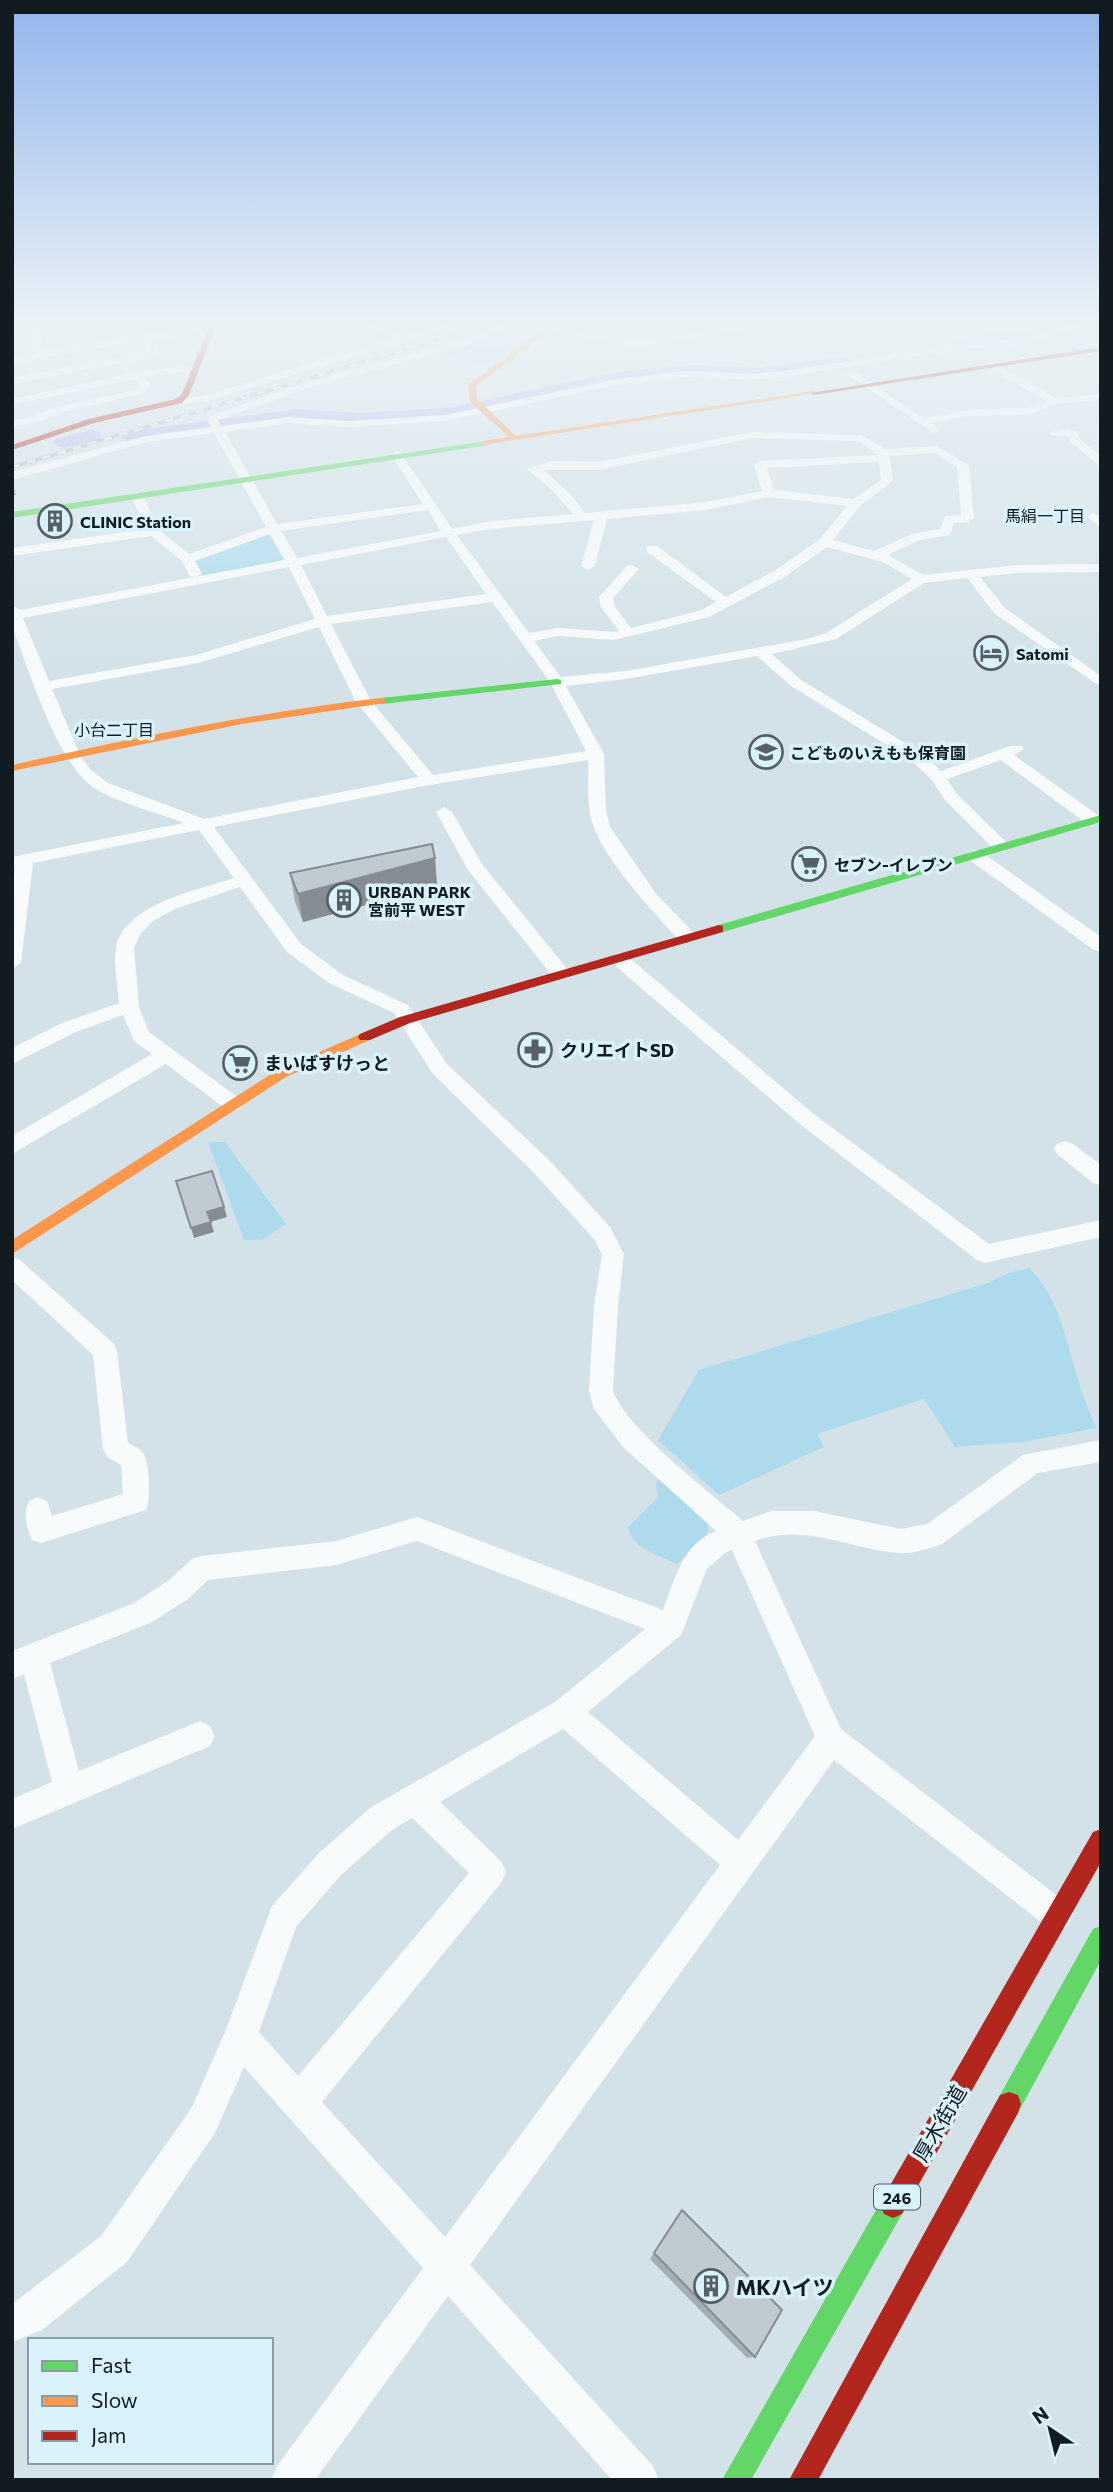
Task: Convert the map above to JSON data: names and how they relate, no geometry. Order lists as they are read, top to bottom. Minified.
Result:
{"streets":{"main road":["厚木街道","246"]},"districts":["馬絹一丁目","小台二丁目"],"places":{"building":["CLINIC Station","URBAN PARK 宮前平 WEST","MKハイツ"],"hotel":["Satomi"],"school or university":["こどものいえもも保育園"],"supermarket":["セブン-イレブン","まいばすけっと"],"pharmacy":["クリエイトSD"]},"legend":["Fast","Slow","Jam"],"north":"top left"}
